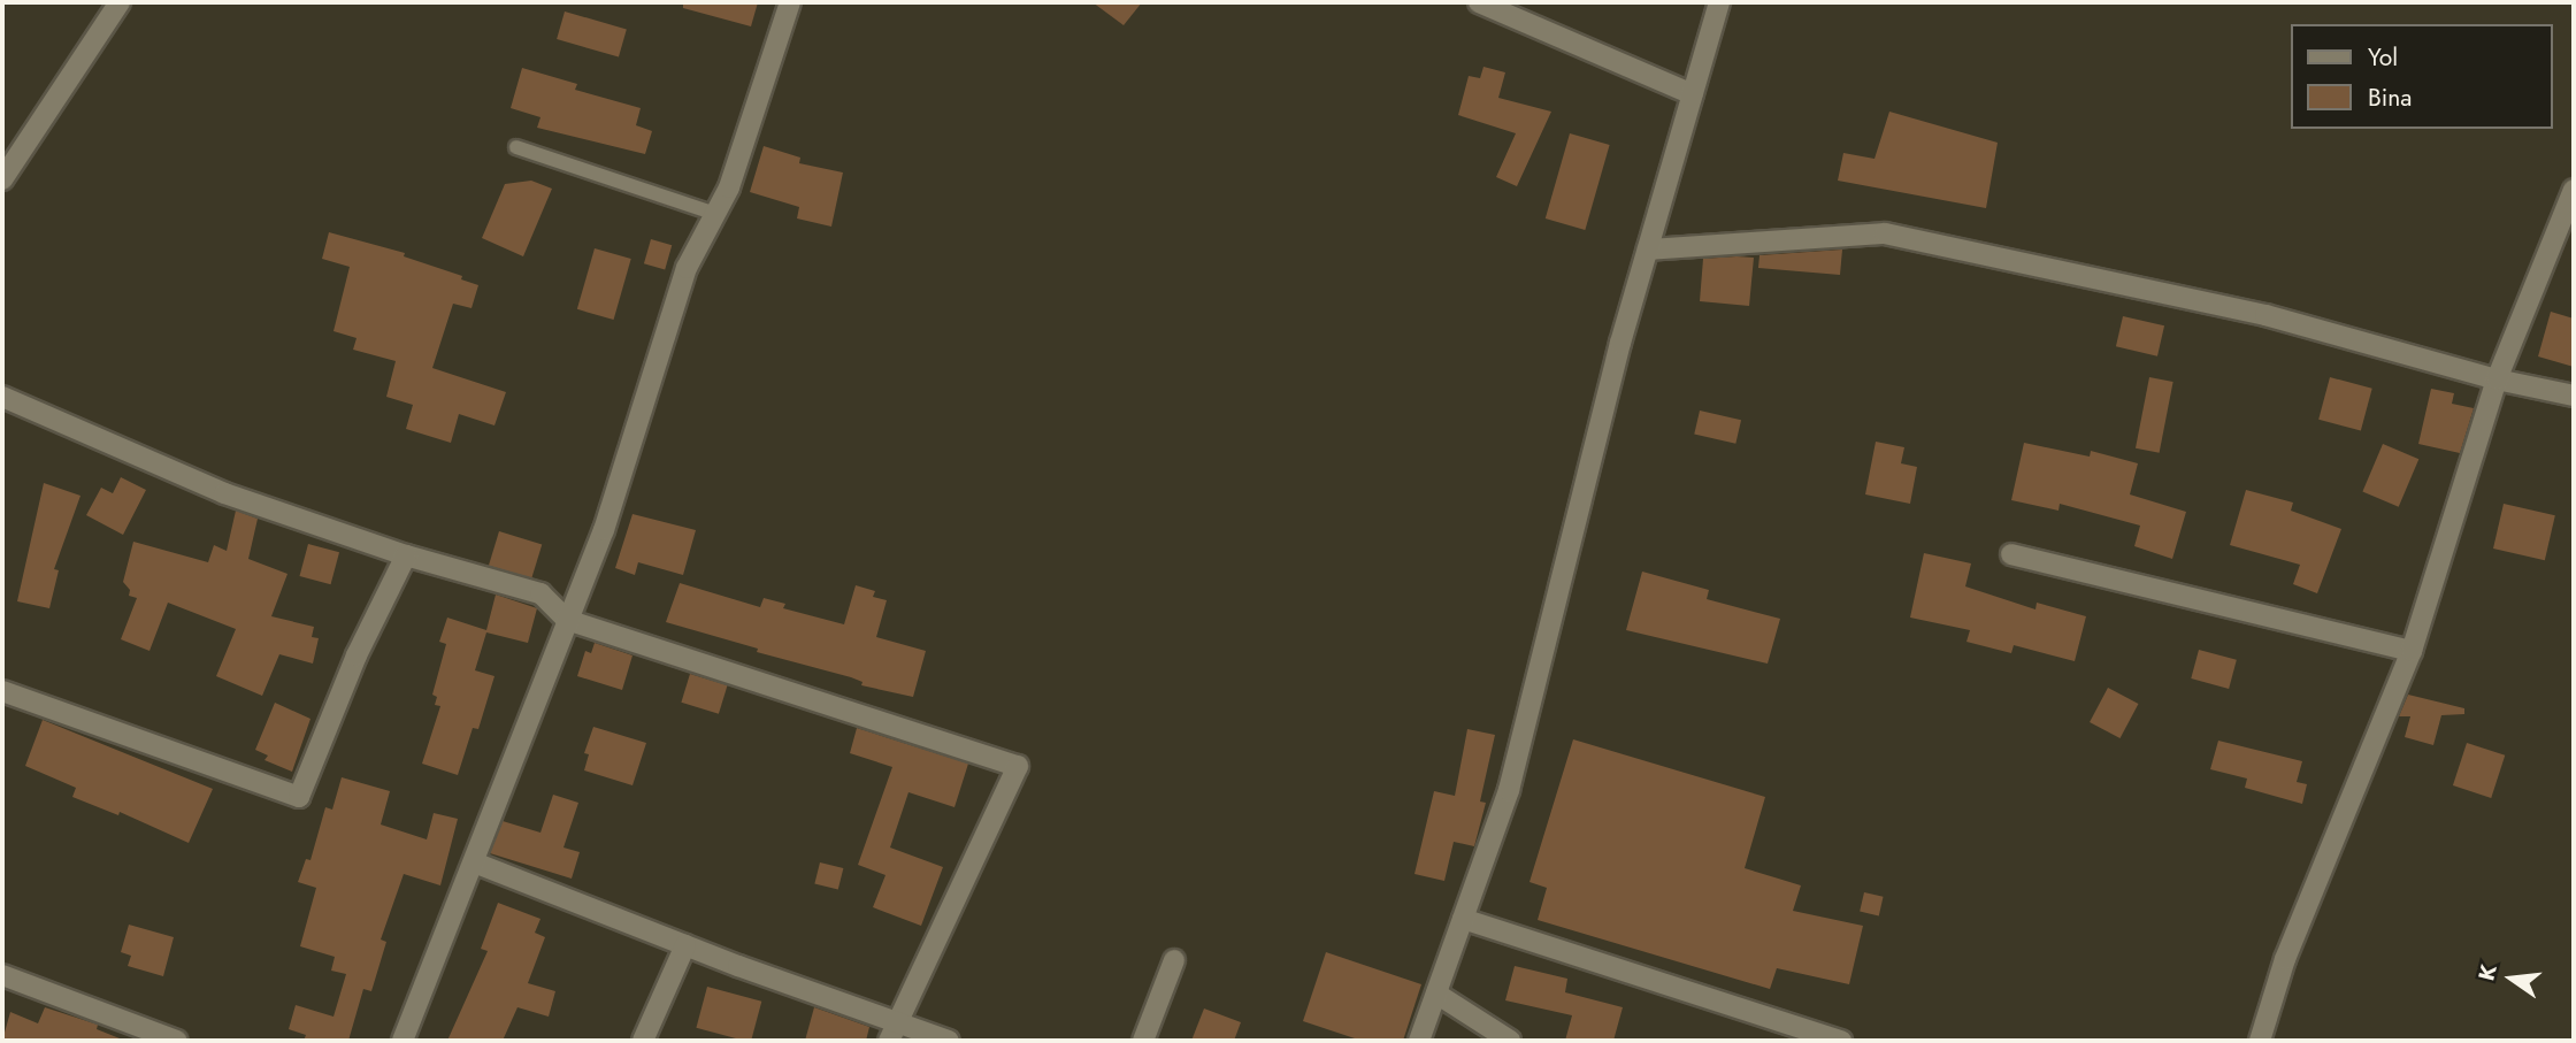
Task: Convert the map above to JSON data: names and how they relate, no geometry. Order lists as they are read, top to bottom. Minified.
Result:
{"legend":["Yol","Bina"],"north":"left"}
